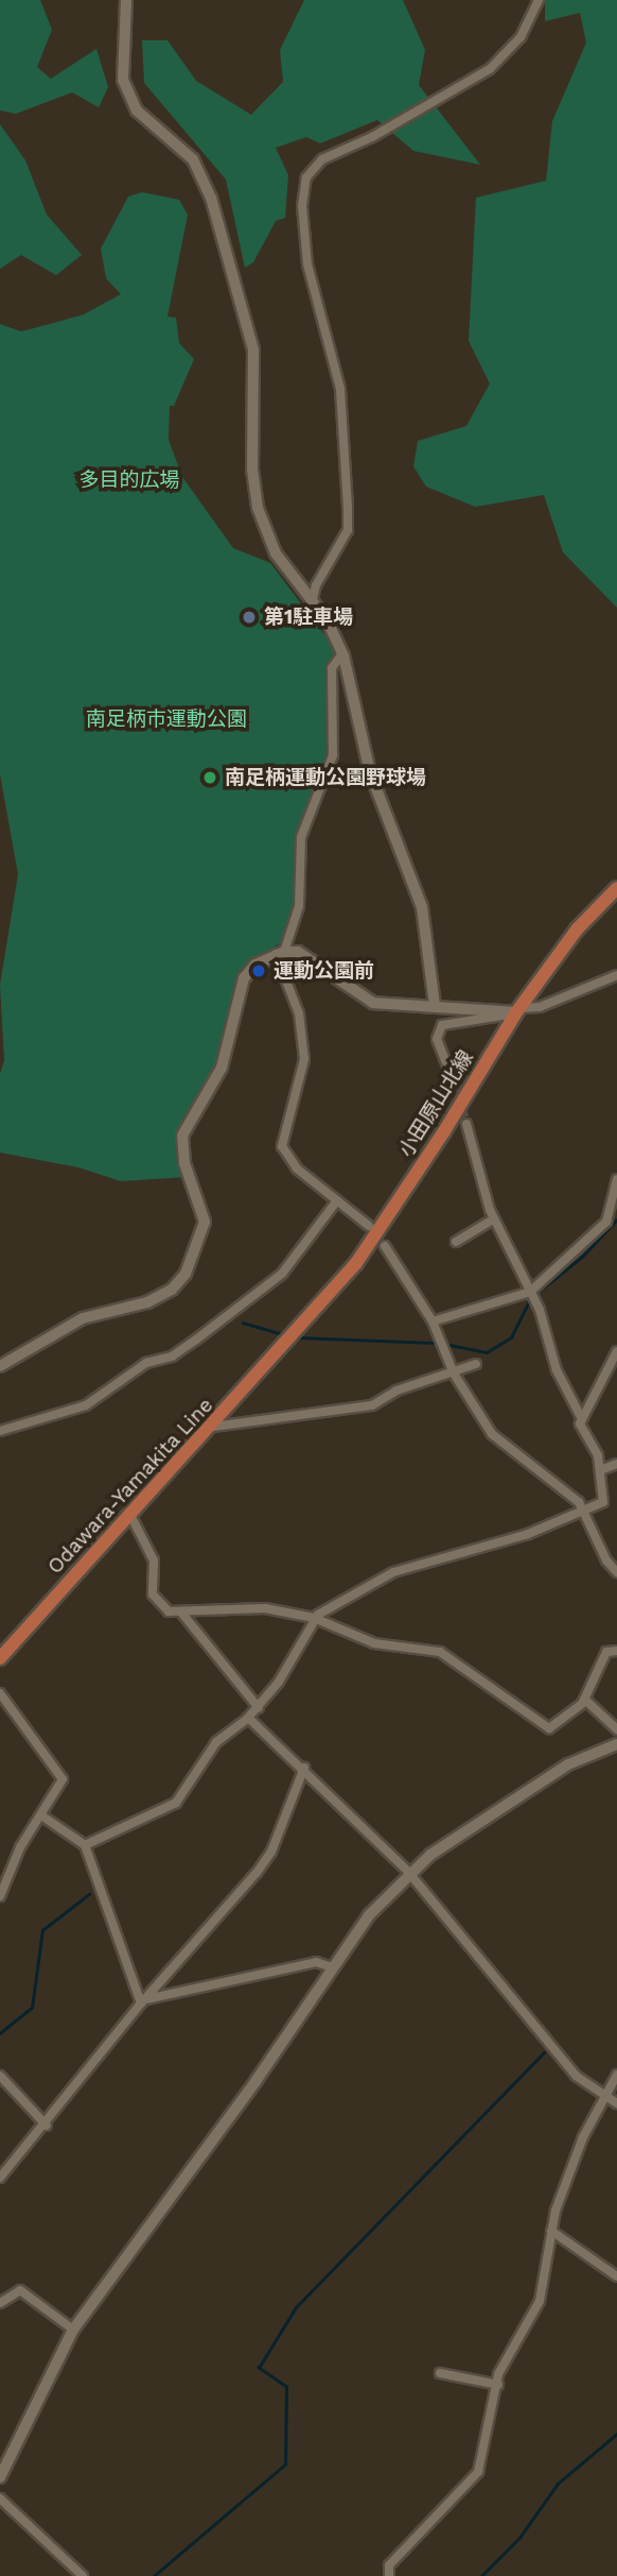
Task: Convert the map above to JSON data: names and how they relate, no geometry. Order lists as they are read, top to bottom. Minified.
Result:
{"streets":{"main road":["小田原山北線","Odawara-Yamakita Line"]},"crossings":[["小田原山北線","Odawara-Yamakita Line"]],"parks":["多目的広場","南足柄市運動公園"],"places":["第1駐車場","南足柄運動公園野球場","運動公園前"]}
